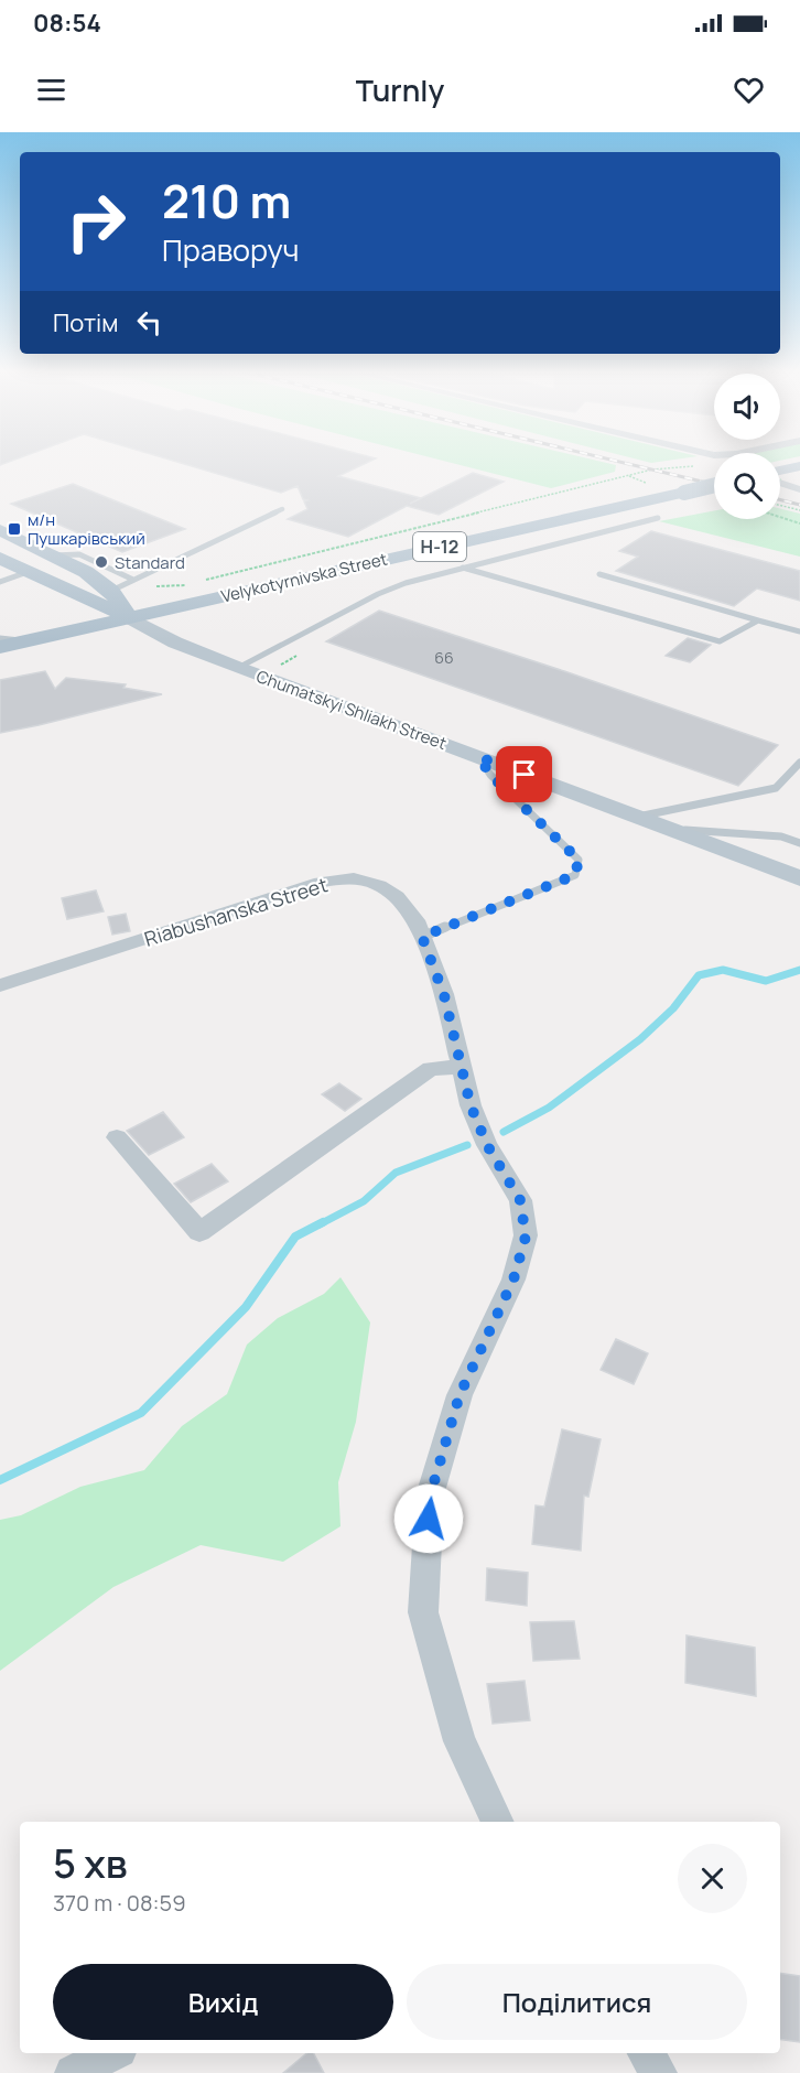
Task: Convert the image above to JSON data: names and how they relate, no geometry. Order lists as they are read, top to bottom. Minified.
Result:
{"streets":{"main road":["Н-12","Velykotyrnivska Street","Chumatskyi Shliakh Street"],"street":["Riabushanska Street"]},"crossings":[["Velykotyrnivska Street","Chumatskyi Shliakh Street"]],"places":{"transit":["м/н Пушкарівський"],"other":["Standard"]},"house_numbers":["66"],"page":{"status":"08:54","header":"Turnly","turn":["210 m","Праворуч"],"then":"Потім","heading":["5 хв","370 m · 08:59"],"buttons":["Вихід","Поділитися"]}}
